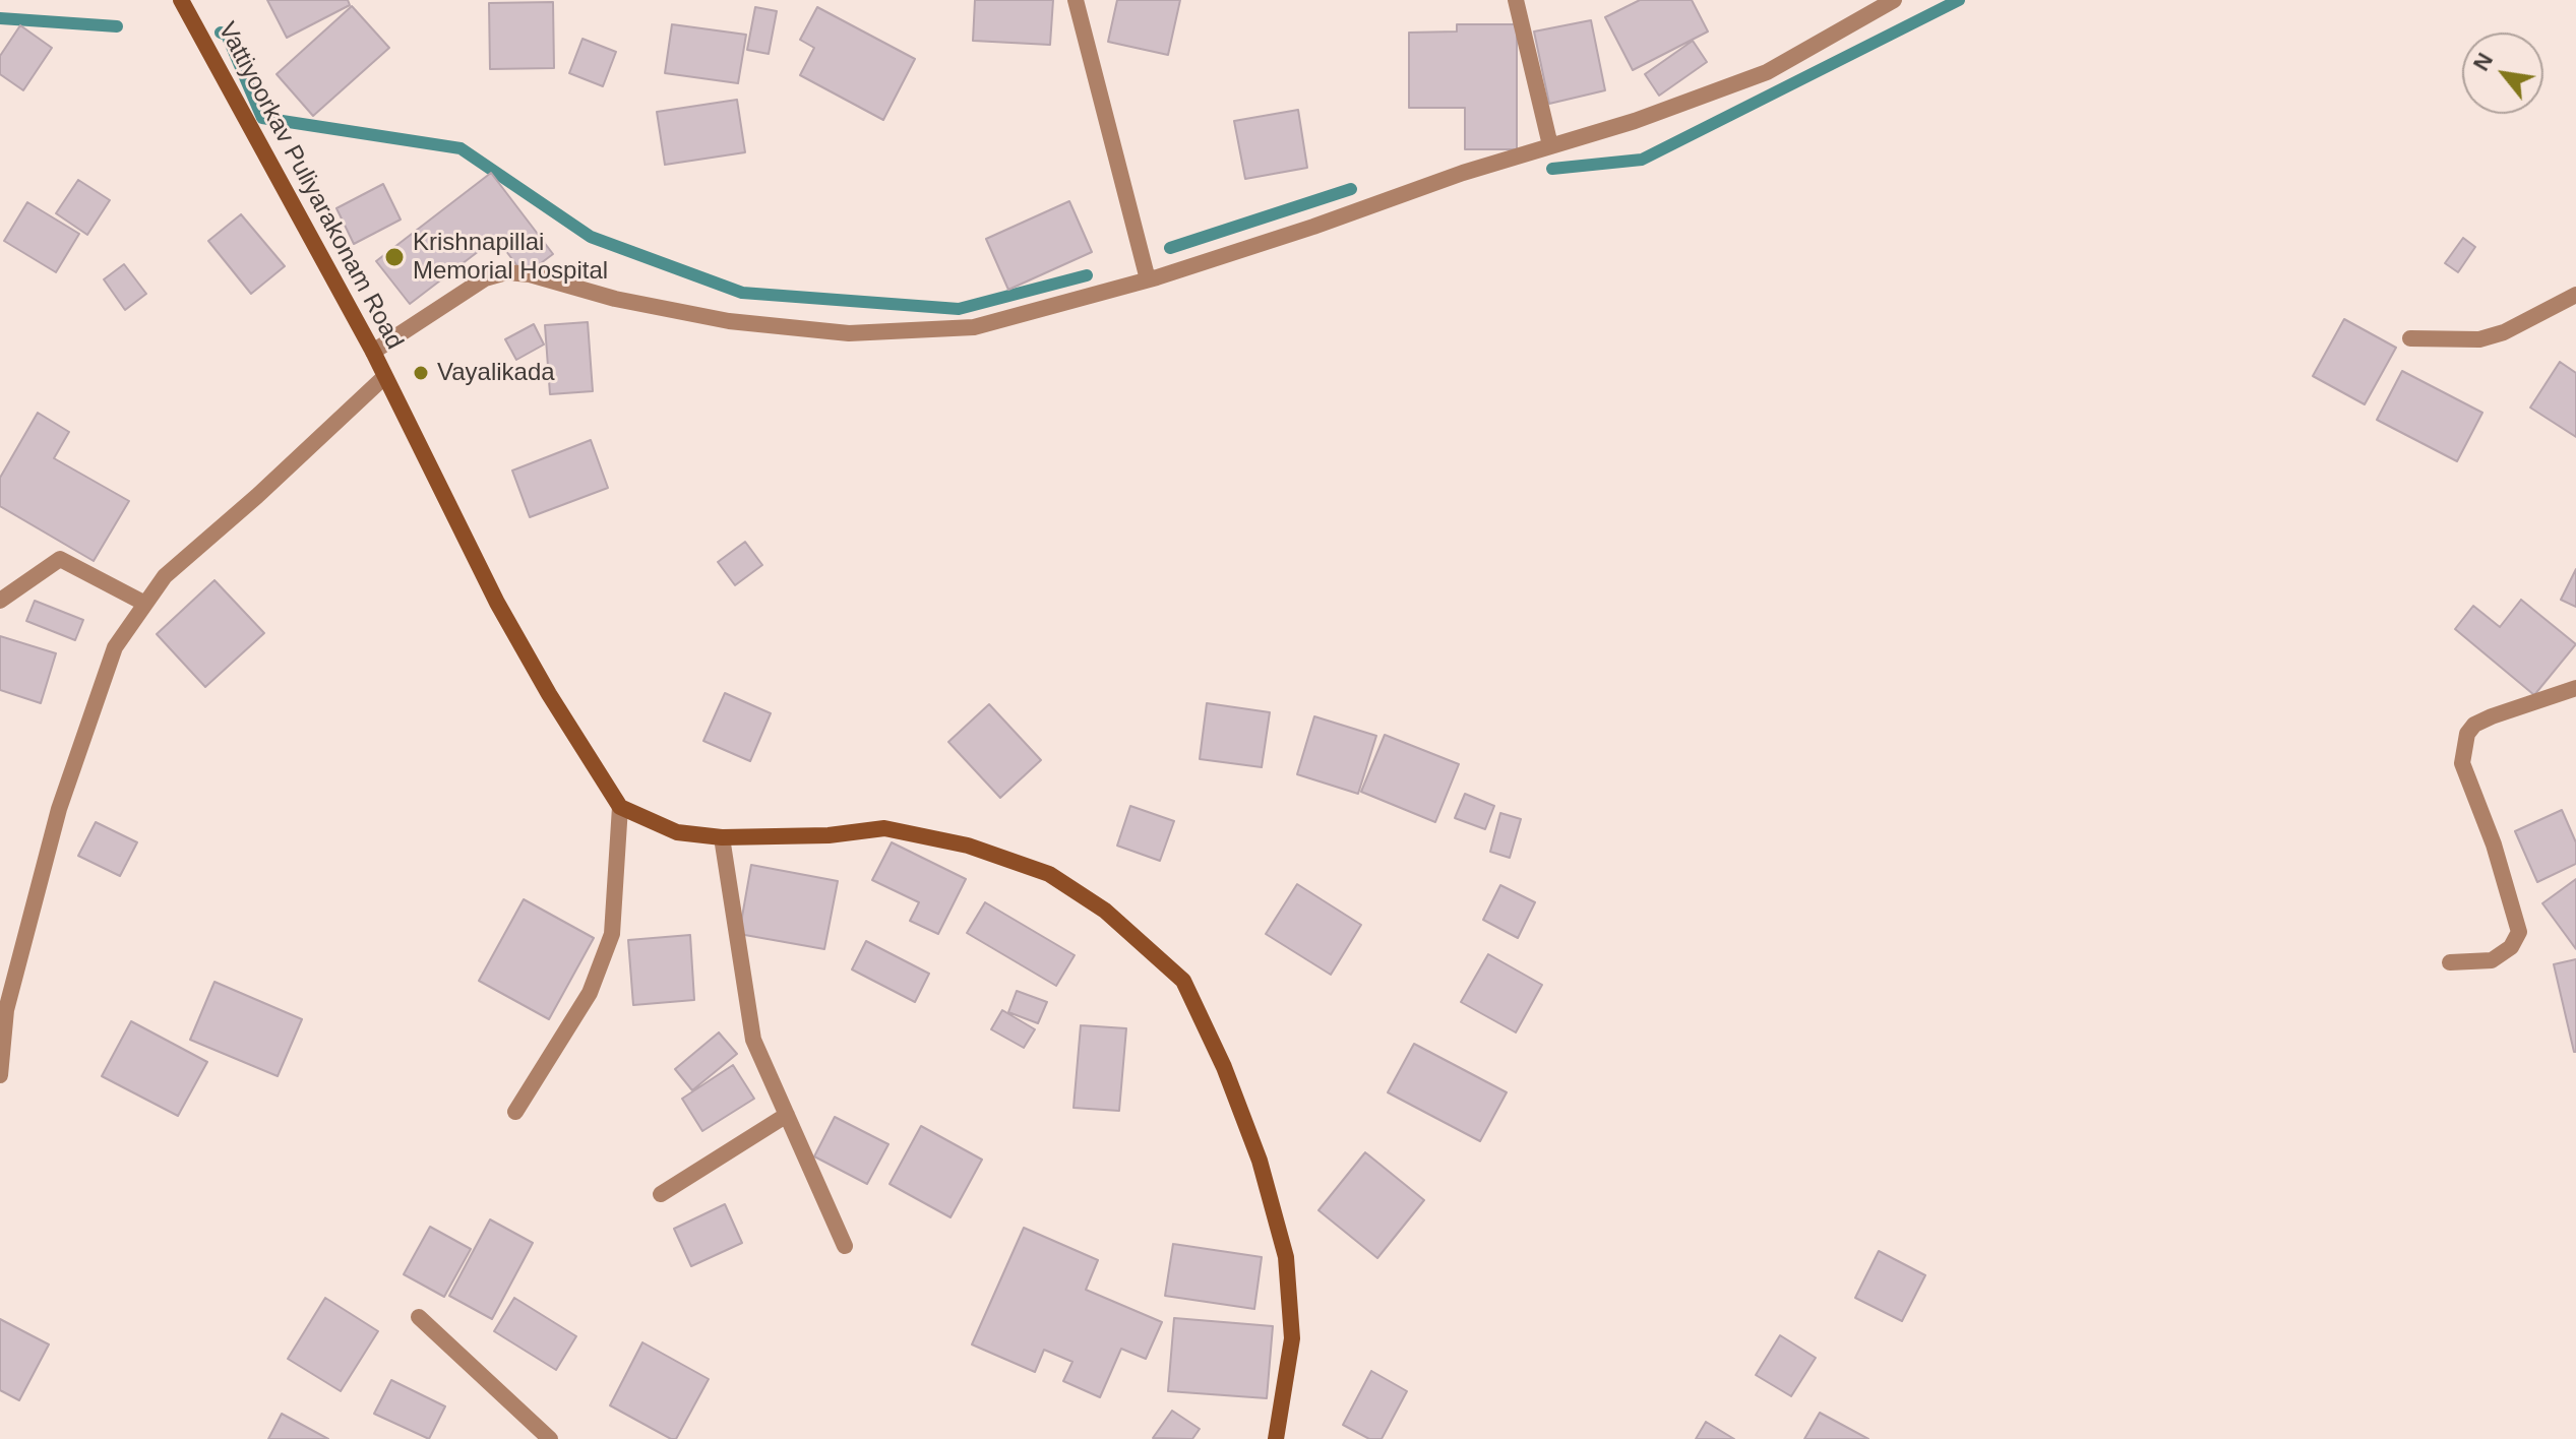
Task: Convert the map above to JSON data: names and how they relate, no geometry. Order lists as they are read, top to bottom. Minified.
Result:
{"streets":{"main road":["Vattiyoorkav Puliyarakonam Road"]},"places":["Krishnapillai Memorial Hospital","Vayalikada"],"north":"top left"}
